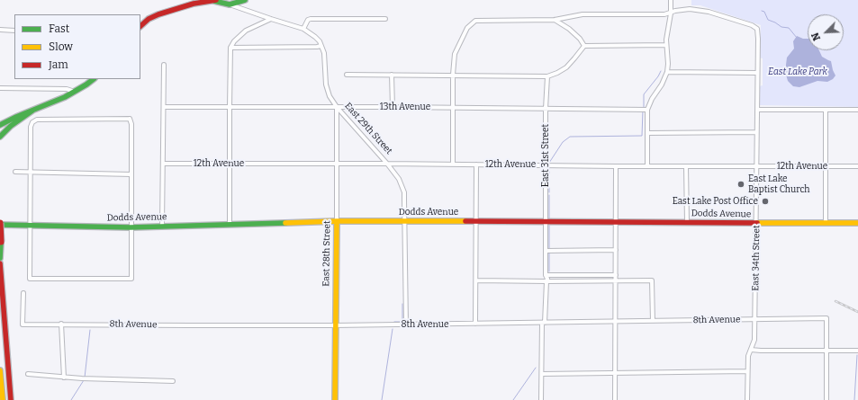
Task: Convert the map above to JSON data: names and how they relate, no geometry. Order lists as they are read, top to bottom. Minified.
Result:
{"streets":{"main road":["Dodds Avenue","East 28th Street"],"street":["13th Avenue","East 29th Street","East 31st Street","12th Avenue","East 34th Street","8th Avenue"]},"crossings":[["13th Avenue","East 29th Street"],["13th Avenue","East 31st Street"],["13th Avenue","East 28th Street"],["East 29th Street","12th Avenue"],["East 29th Street","Dodds Avenue"],["East 29th Street","East 28th Street"],["East 29th Street","8th Avenue"],["East 31st Street","12th Avenue"],["East 31st Street","Dodds Avenue"],["East 31st Street","8th Avenue"],["12th Avenue","East 28th Street"],["12th Avenue","East 34th Street"],["Dodds Avenue","East 28th Street"],["Dodds Avenue","East 34th Street"],["East 28th Street","8th Avenue"],["East 34th Street","8th Avenue"]],"parks":["East Lake Park"],"places":["East Lake Baptist Church","East Lake Post Office"],"legend":["Fast","Slow","Jam"],"north":"bottom left"}
